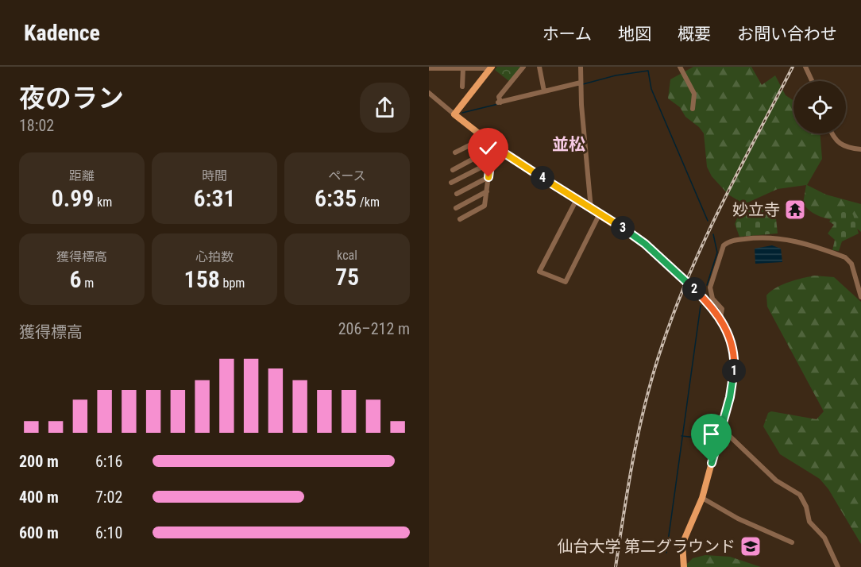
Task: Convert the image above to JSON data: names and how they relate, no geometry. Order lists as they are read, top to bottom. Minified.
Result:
{"districts":["並松"],"places":{"temple":["妙立寺"],"school or university":["仙台大学 第二グラウンド"]},"page":{"header":"Kadence","nav":["ホーム","地図","概要","お問い合わせ"],"heading":["夜のラン","18:02"],"stats":[["距離","0.99 km"],["時間","6:31"],["ペース","6:35 /km"],["獲得標高","6 m"],["心拍数","158 bpm"],["kcal","75"]],"pins":["4","3","2","1"],"chart":["獲得標高","206–212 m"],"list":[{"name":"200 m","note":"6:16"},{"name":"400 m","note":"7:02"},{"name":"600 m","note":"6:10"}]}}
